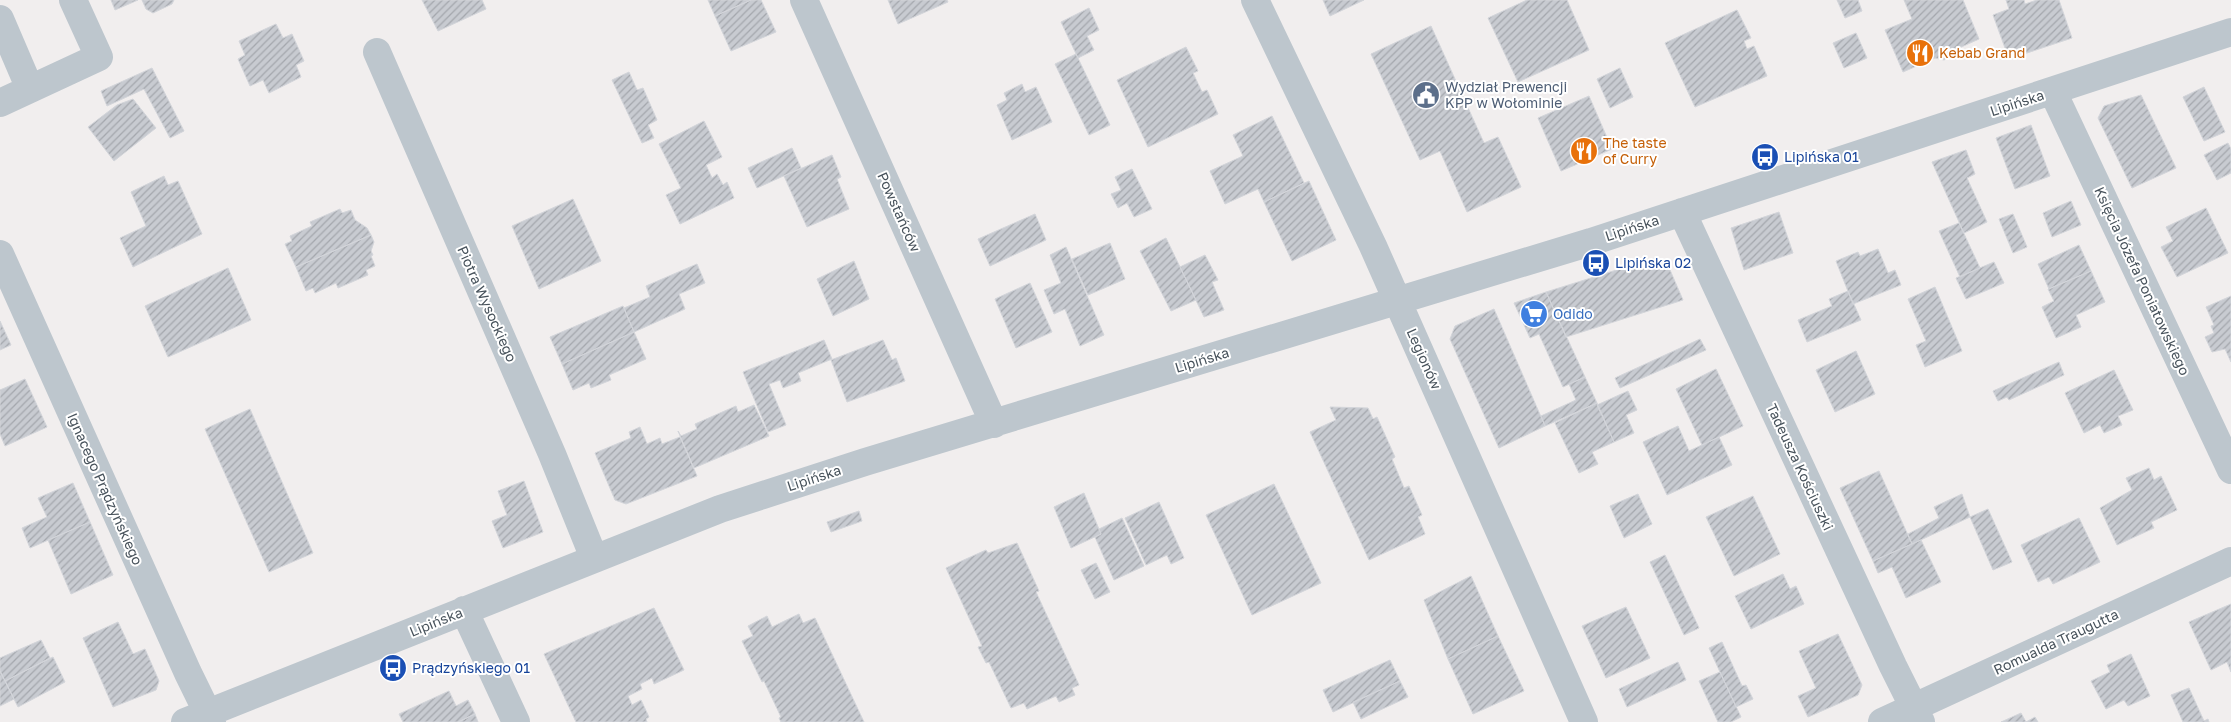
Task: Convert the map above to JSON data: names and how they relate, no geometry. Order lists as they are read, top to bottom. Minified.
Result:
{"streets":{"street":["Lipińska","Powstańców","Księcia Józefa Poniatowskiego","Piotra Wysockiego","Legionów","Tadeusza Kościuszki","Ignacego Prądzyńskiego","Romualda Traugutta"]},"crossings":[["Lipińska","Powstańców"],["Lipińska","Księcia Józefa Poniatowskiego"],["Lipińska","Piotra Wysockiego"],["Lipińska","Legionów"],["Lipińska","Tadeusza Kościuszki"],["Lipińska","Ignacego Prądzyńskiego"],["Tadeusza Kościuszki","Romualda Traugutta"]],"places":{"restaurant":["Kebab Grand","The taste of Curry"],"public building":["Wydział Prewencji KPP w Wołominie"],"bus stop":["Lipińska 01","Lipińska 02","Prądzyńskiego 01"],"supermarket":["Odido"]}}
